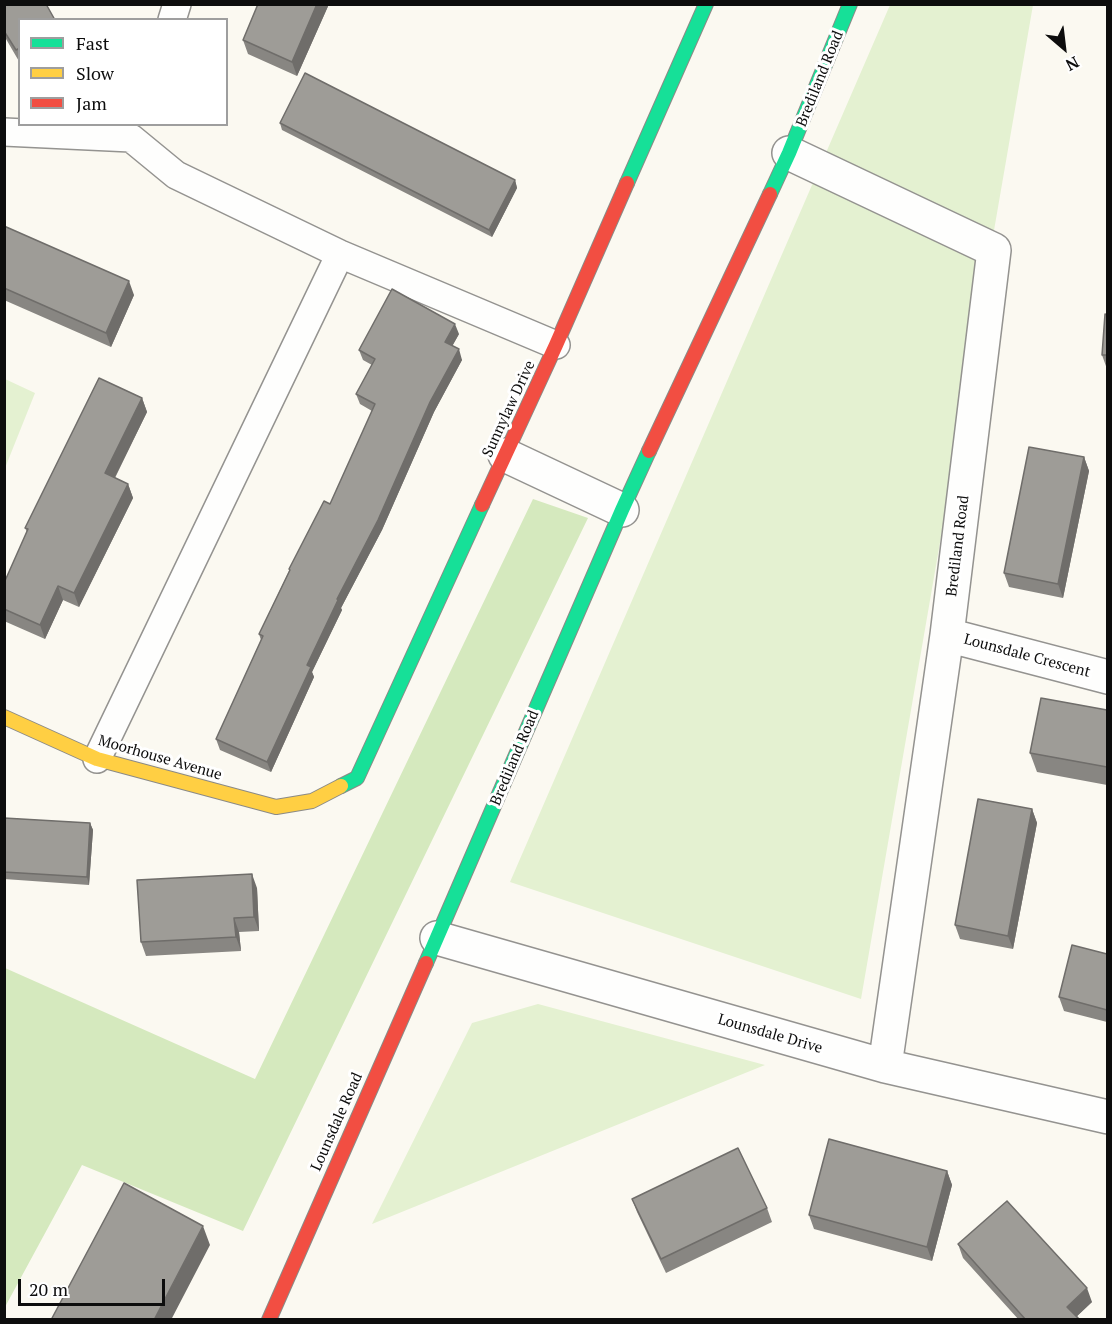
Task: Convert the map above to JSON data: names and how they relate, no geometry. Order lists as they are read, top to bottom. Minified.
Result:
{"streets":{"street":["Brediland Road","Sunnylaw Drive","Lounsdale Crescent","Moorhouse Avenue","Lounsdale Drive","Lounsdale Road"]},"crossings":[["Brediland Road","Lounsdale Crescent"],["Brediland Road","Lounsdale Drive"],["Brediland Road","Lounsdale Road"],["Sunnylaw Drive","Moorhouse Avenue"],["Lounsdale Drive","Lounsdale Road"]],"legend":["Fast","Slow","Jam"],"scale_bar":"20 m","north":"bottom right"}
